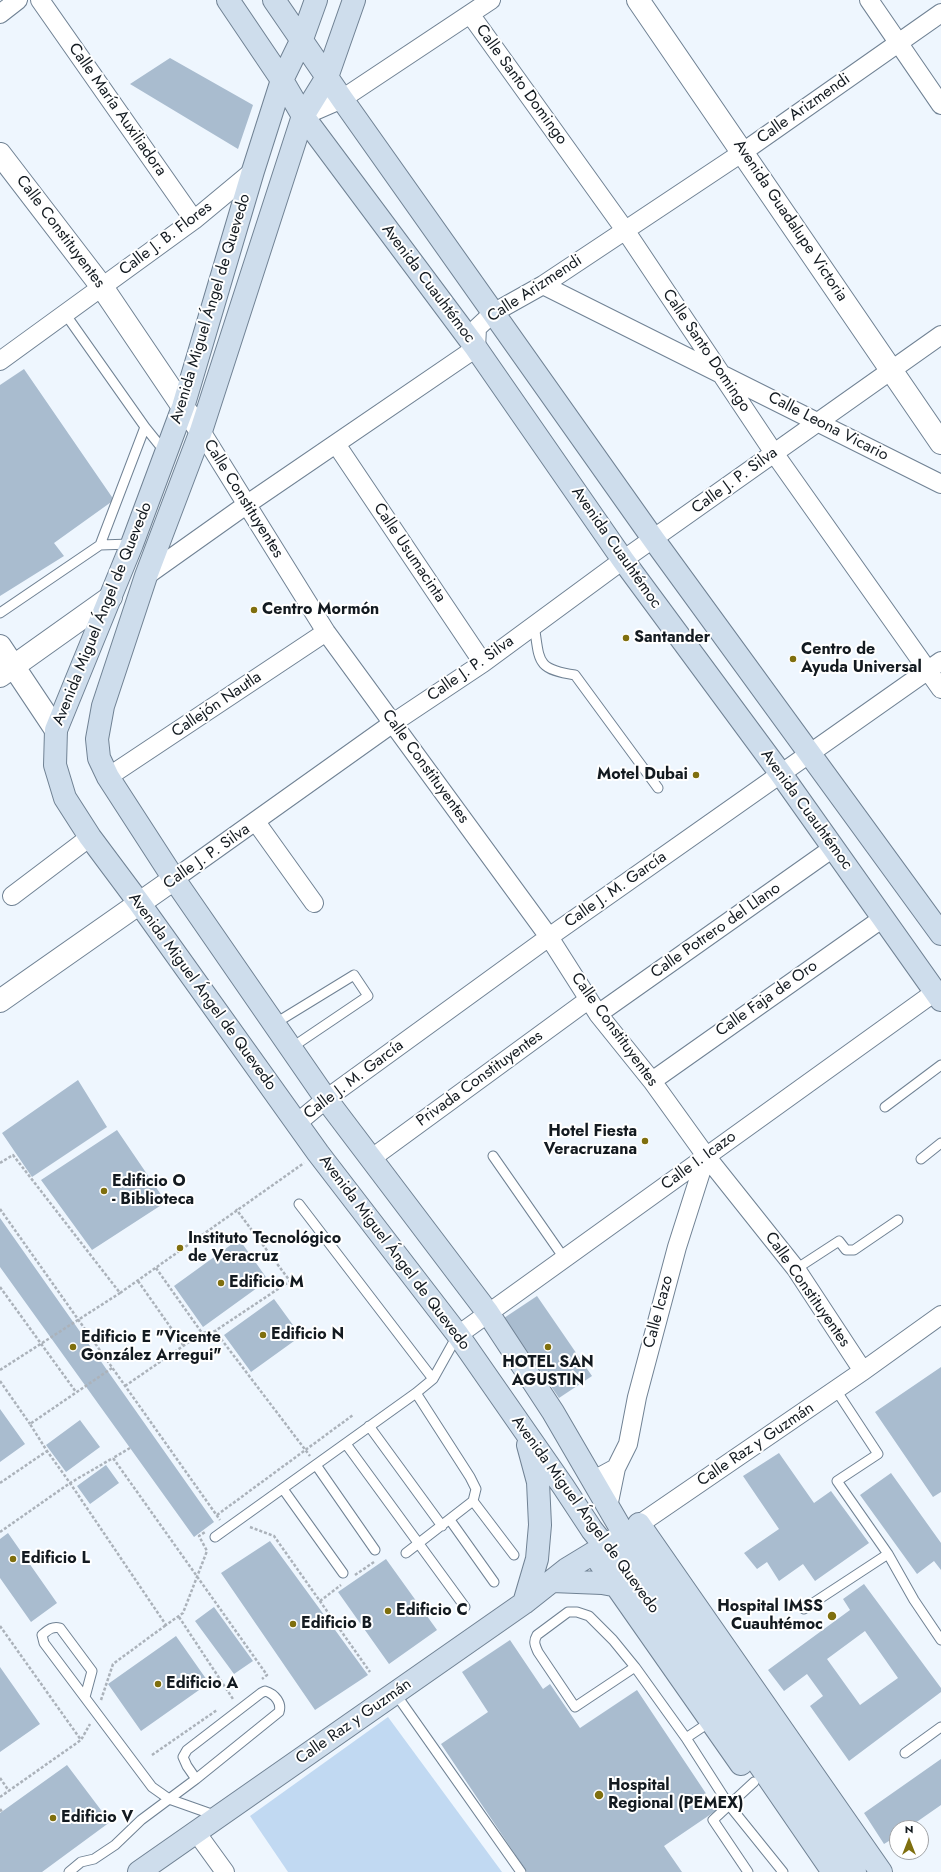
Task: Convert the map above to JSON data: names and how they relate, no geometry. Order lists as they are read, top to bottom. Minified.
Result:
{"streets":{"main road":["Avenida Cuauhtémoc","Avenida Miguel Ángel de Quevedo","Calle Raz y Guzmán"],"street":["Calle Santo Domingo","Calle Arizmendi","Calle María Auxiliadora","Avenida Guadalupe Victoria","Calle Constituyentes","Calle J. B. Flores","Calle Leona Vicario","Calle J. P. Silva","Calle Usumacinta","Callejón Nautla","Calle J. M. García","Calle Potrero del Llano","Calle Faja de Oro","Privada Constituyentes","Calle I. Icazo","Calle Icazo"]},"crossings":[["Calle Santo Domingo","Calle Arizmendi"],["Calle Santo Domingo","Calle Leona Vicario"],["Calle Santo Domingo","Calle J. P. Silva"],["Calle Santo Domingo","Calle J. M. García"],["Calle Arizmendi","Avenida Guadalupe Victoria"],["Calle Arizmendi","Avenida Cuauhtémoc"],["Calle Arizmendi","Calle Leona Vicario"],["Calle María Auxiliadora","Calle J. B. Flores"],["Avenida Guadalupe Victoria","Calle J. P. Silva"],["Calle Constituyentes","Calle J. B. Flores"],["Calle Constituyentes","Avenida Miguel Ángel de Quevedo"],["Calle Constituyentes","Calle J. P. Silva"],["Calle Constituyentes","Callejón Nautla"],["Calle Constituyentes","Calle J. M. García"],["Calle Constituyentes","Calle Potrero del Llano"],["Calle Constituyentes","Calle Faja de Oro"],["Calle Constituyentes","Privada Constituyentes"],["Calle Constituyentes","Calle I. Icazo"],["Calle Constituyentes","Calle Icazo"],["Calle Constituyentes","Calle Raz y Guzmán"],["Calle J. B. Flores","Avenida Miguel Ángel de Quevedo"],["Avenida Cuauhtémoc","Avenida Miguel Ángel de Quevedo"],["Avenida Cuauhtémoc","Calle J. P. Silva"],["Avenida Cuauhtémoc","Calle J. M. García"],["Avenida Cuauhtémoc","Calle Potrero del Llano"],["Avenida Cuauhtémoc","Calle Faja de Oro"],["Avenida Cuauhtémoc","Calle I. Icazo"],["Avenida Miguel Ángel de Quevedo","Calle J. P. Silva"],["Avenida Miguel Ángel de Quevedo","Callejón Nautla"],["Avenida Miguel Ángel de Quevedo","Calle J. M. García"],["Avenida Miguel Ángel de Quevedo","Privada Constituyentes"],["Avenida Miguel Ángel de Quevedo","Calle I. Icazo"],["Avenida Miguel Ángel de Quevedo","Calle Icazo"],["Avenida Miguel Ángel de Quevedo","Calle Raz y Guzmán"],["Calle Leona Vicario","Calle J. P. Silva"],["Calle J. P. Silva","Calle Usumacinta"],["Calle Potrero del Llano","Privada Constituyentes"],["Calle I. Icazo","Calle Icazo"],["Calle Icazo","Calle Raz y Guzmán"]],"places":["Centro Mormón","Santander","Centro de Ayuda Universal","Motel Dubai","Hotel Fiesta Veracruzana","Edificio O - Biblioteca","Instituto Tecnológico de Veracruz","Edificio M","Edificio N","Edificio E \"Vicente González Arregui\"","HOTEL SAN AGUSTIN","Edificio L","Edificio C","Hospital IMSS Cuauhtémoc","Edificio B","Edificio A","Hospital Regional (PEMEX)","Edificio V"],"north":"top"}
